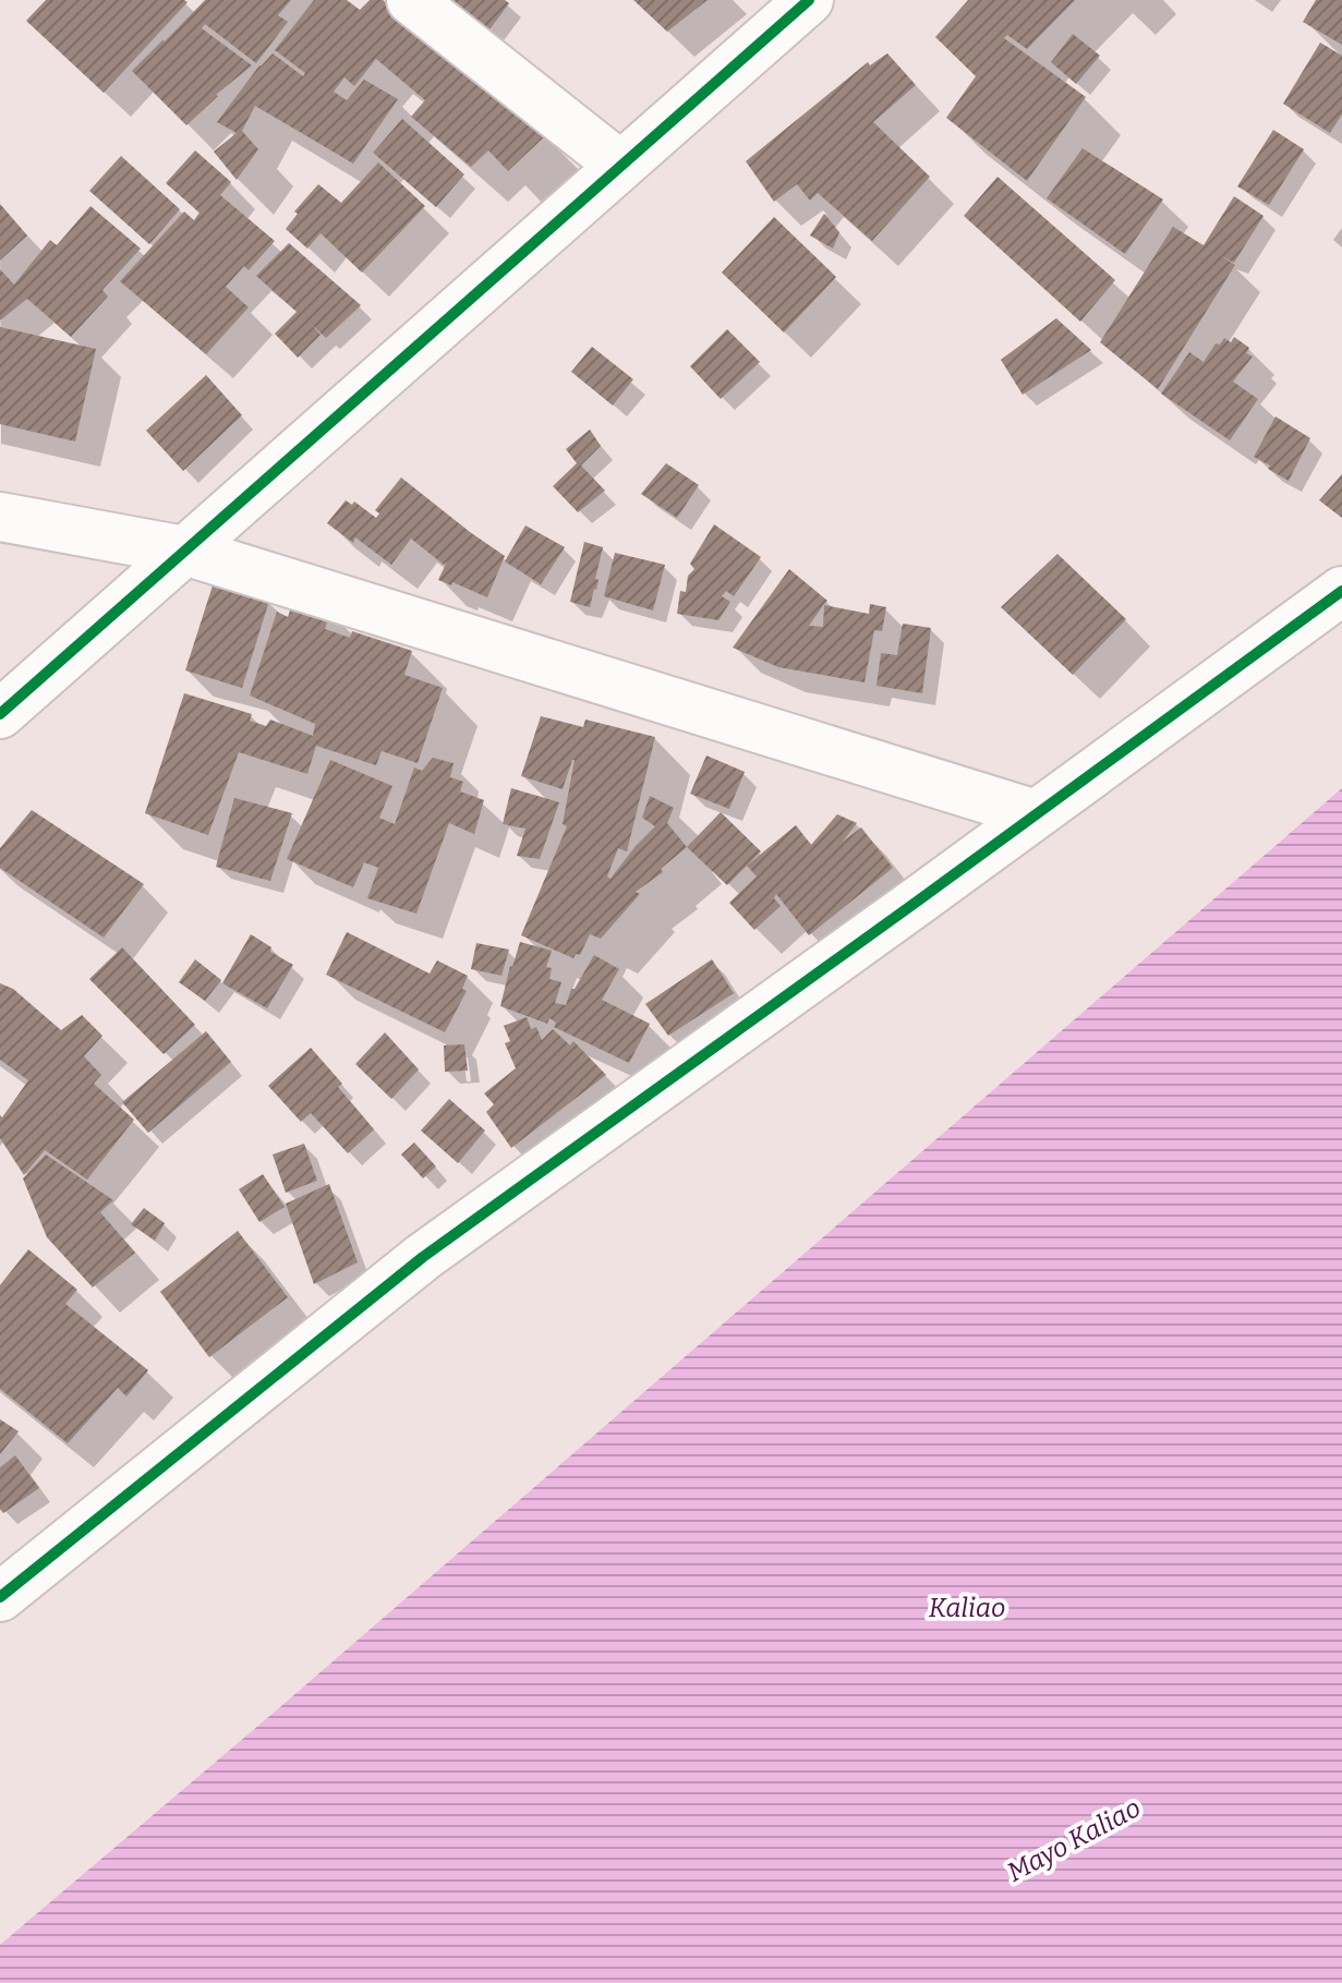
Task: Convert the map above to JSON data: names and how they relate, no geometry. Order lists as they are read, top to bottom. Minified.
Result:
{"water":["Kaliao","Mayo Kaliao"]}
